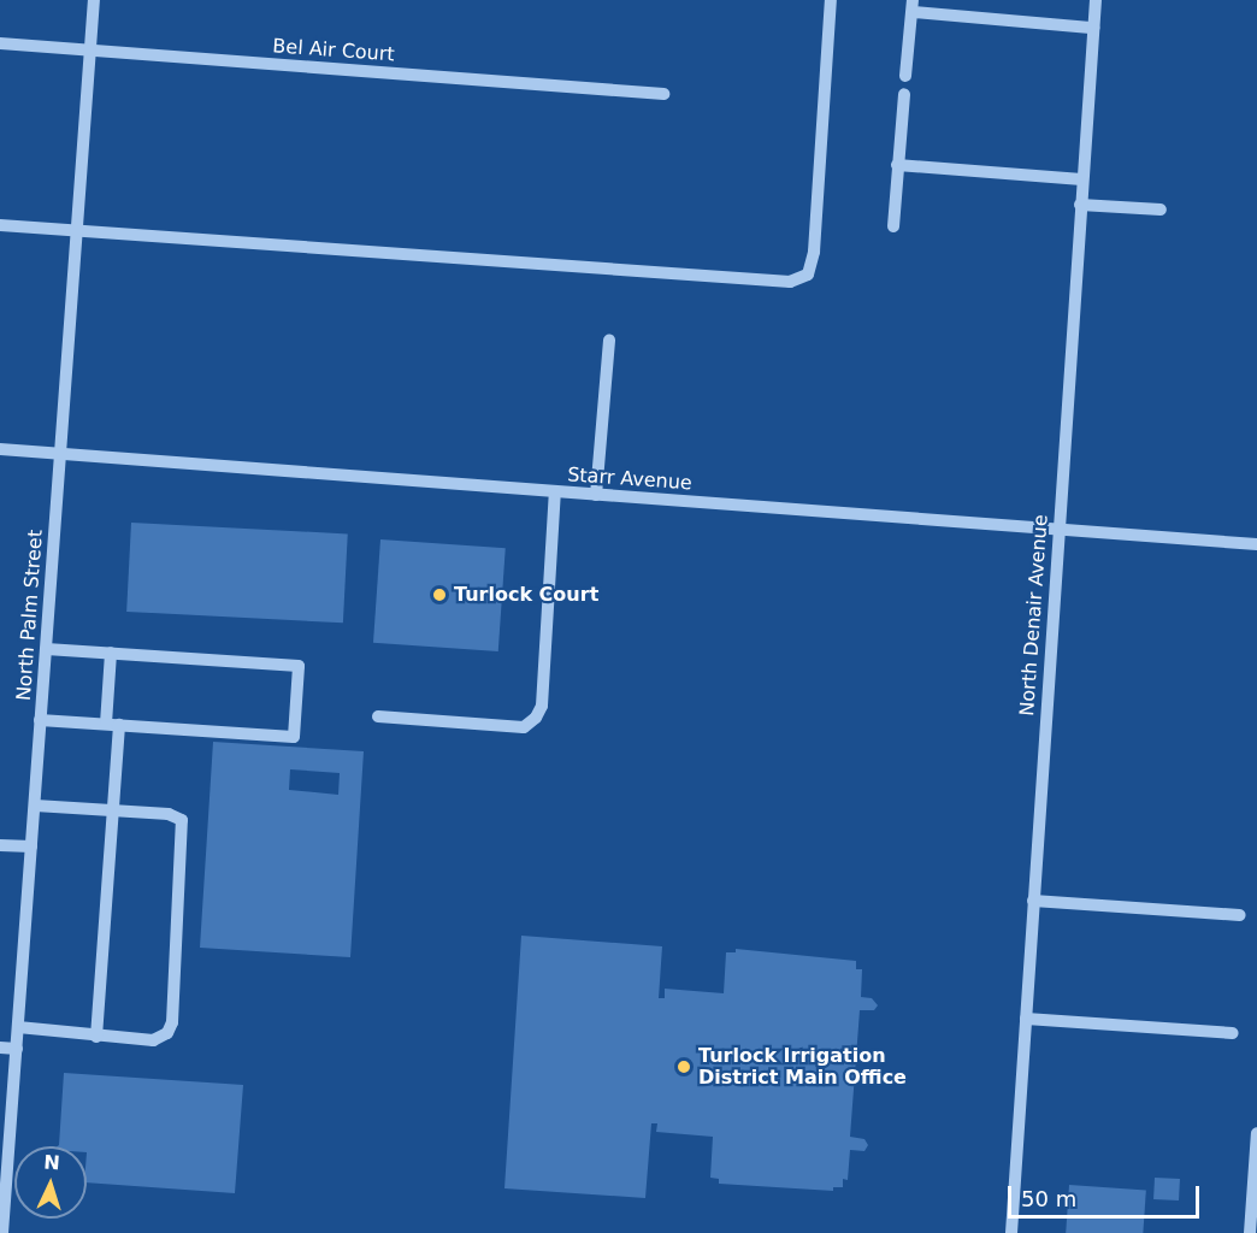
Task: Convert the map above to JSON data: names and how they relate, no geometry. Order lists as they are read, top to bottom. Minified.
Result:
{"streets":{"street":["Bel Air Court","Starr Avenue","North Palm Street","North Denair Avenue"]},"crossings":[["Bel Air Court","North Palm Street"],["Starr Avenue","North Palm Street"],["Starr Avenue","North Denair Avenue"]],"places":["Turlock Court","Turlock Irrigation District Main Office"],"scale_bar":"50 m","north":"top"}
